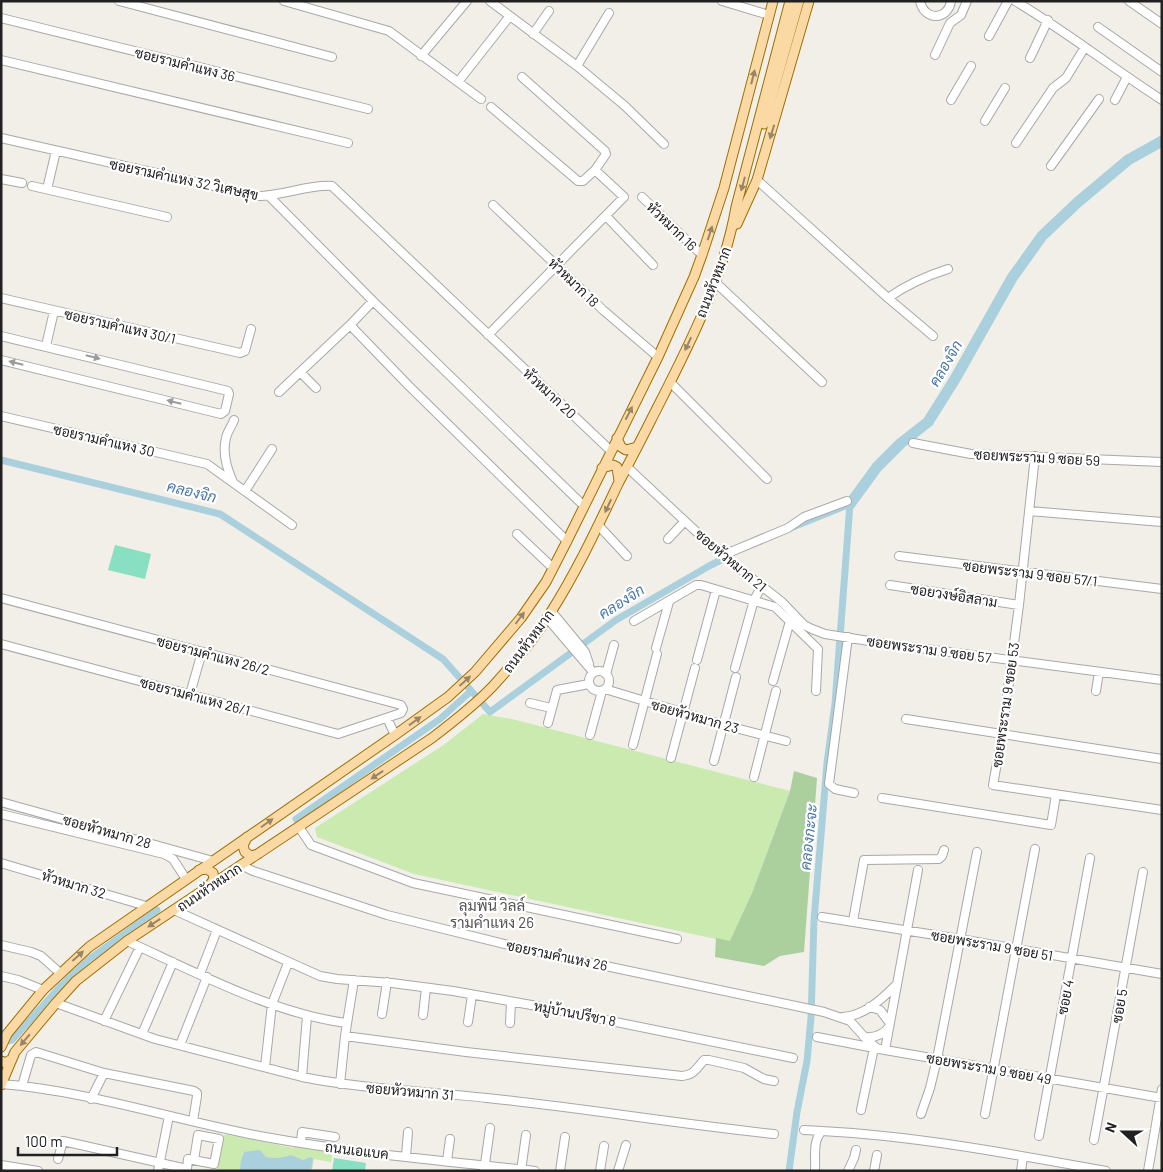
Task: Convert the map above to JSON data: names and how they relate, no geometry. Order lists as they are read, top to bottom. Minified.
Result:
{"streets":{"main road":["ถนนหัวหมาก"],"street":["ซอยรามคำแหง 36","ซอยรามคำแหง 32 วิเศษสุข","หัวหมาก 16","หัวหมาก 18","ซอยรามคำแหง 30/1","หัวหมาก 20","ซอยรามคำแหง 30","ซอยพระราม 9 ซอย 59","ซอยหัวหมาก 21","ซอยพระราม 9 ซอย 57/1","ซอยวงษ์อิสลาม","ซอยพระราม 9 ซอย 57","ซอยรามคำแหง 26/2","ซอยรามคำแหง 26/1","ซอยพระราม 9 ซอย 53","ซอยหัวหมาก 23","ซอยหัวหมาก 28","หัวหมาก 32","ซอยพระราม 9 ซอย 51","ซอยรามคำแหง 26","ซอย 4","ซอย 5","หมู่บ้านปรีชา 8","ซอยพระราม 9 ซอย 49","ซอยหัวหมาก 31","ถนนเอแบค"]},"crossings":[["ซอยรามคำแหง 32 วิเศษสุข","หัวหมาก 20"],["หัวหมาก 16","ถนนหัวหมาก"],["หัวหมาก 18","ถนนหัวหมาก"],["ถนนหัวหมาก","หัวหมาก 20"],["ถนนหัวหมาก","ซอยหัวหมาก 21"],["ถนนหัวหมาก","ซอยหัวหมาก 28"],["ถนนหัวหมาก","หัวหมาก 32"],["ถนนหัวหมาก","ซอยรามคำแหง 26"],["ถนนหัวหมาก","หมู่บ้านปรีชา 8"],["ถนนหัวหมาก","ซอยหัวหมาก 31"],["ถนนหัวหมาก","ถนนเอแบค"],["ซอยพระราม 9 ซอย 59","ซอยพระราม 9 ซอย 53"],["ซอยหัวหมาก 21","ซอยพระราม 9 ซอย 57"],["ซอยพระราม 9 ซอย 57/1","ซอยพระราม 9 ซอย 53"],["ซอยวงษ์อิสลาม","ซอยพระราม 9 ซอย 53"],["ซอยพระราม 9 ซอย 57","ซอยพระราม 9 ซอย 53"],["ซอยรามคำแหง 26/2","ซอยรามคำแหง 26/1"],["ซอยพระราม 9 ซอย 51","ซอย 4"],["ซอยพระราม 9 ซอย 51","ซอย 5"],["ซอย 4","ซอยพระราม 9 ซอย 49"],["ซอย 5","ซอยพระราม 9 ซอย 49"]],"districts":["ลุมพินี วิลล์ รามคำแหง 26"],"water":["คลองจิก","คลองกะจะ"],"scale_bar":"100 m","north":"left"}
